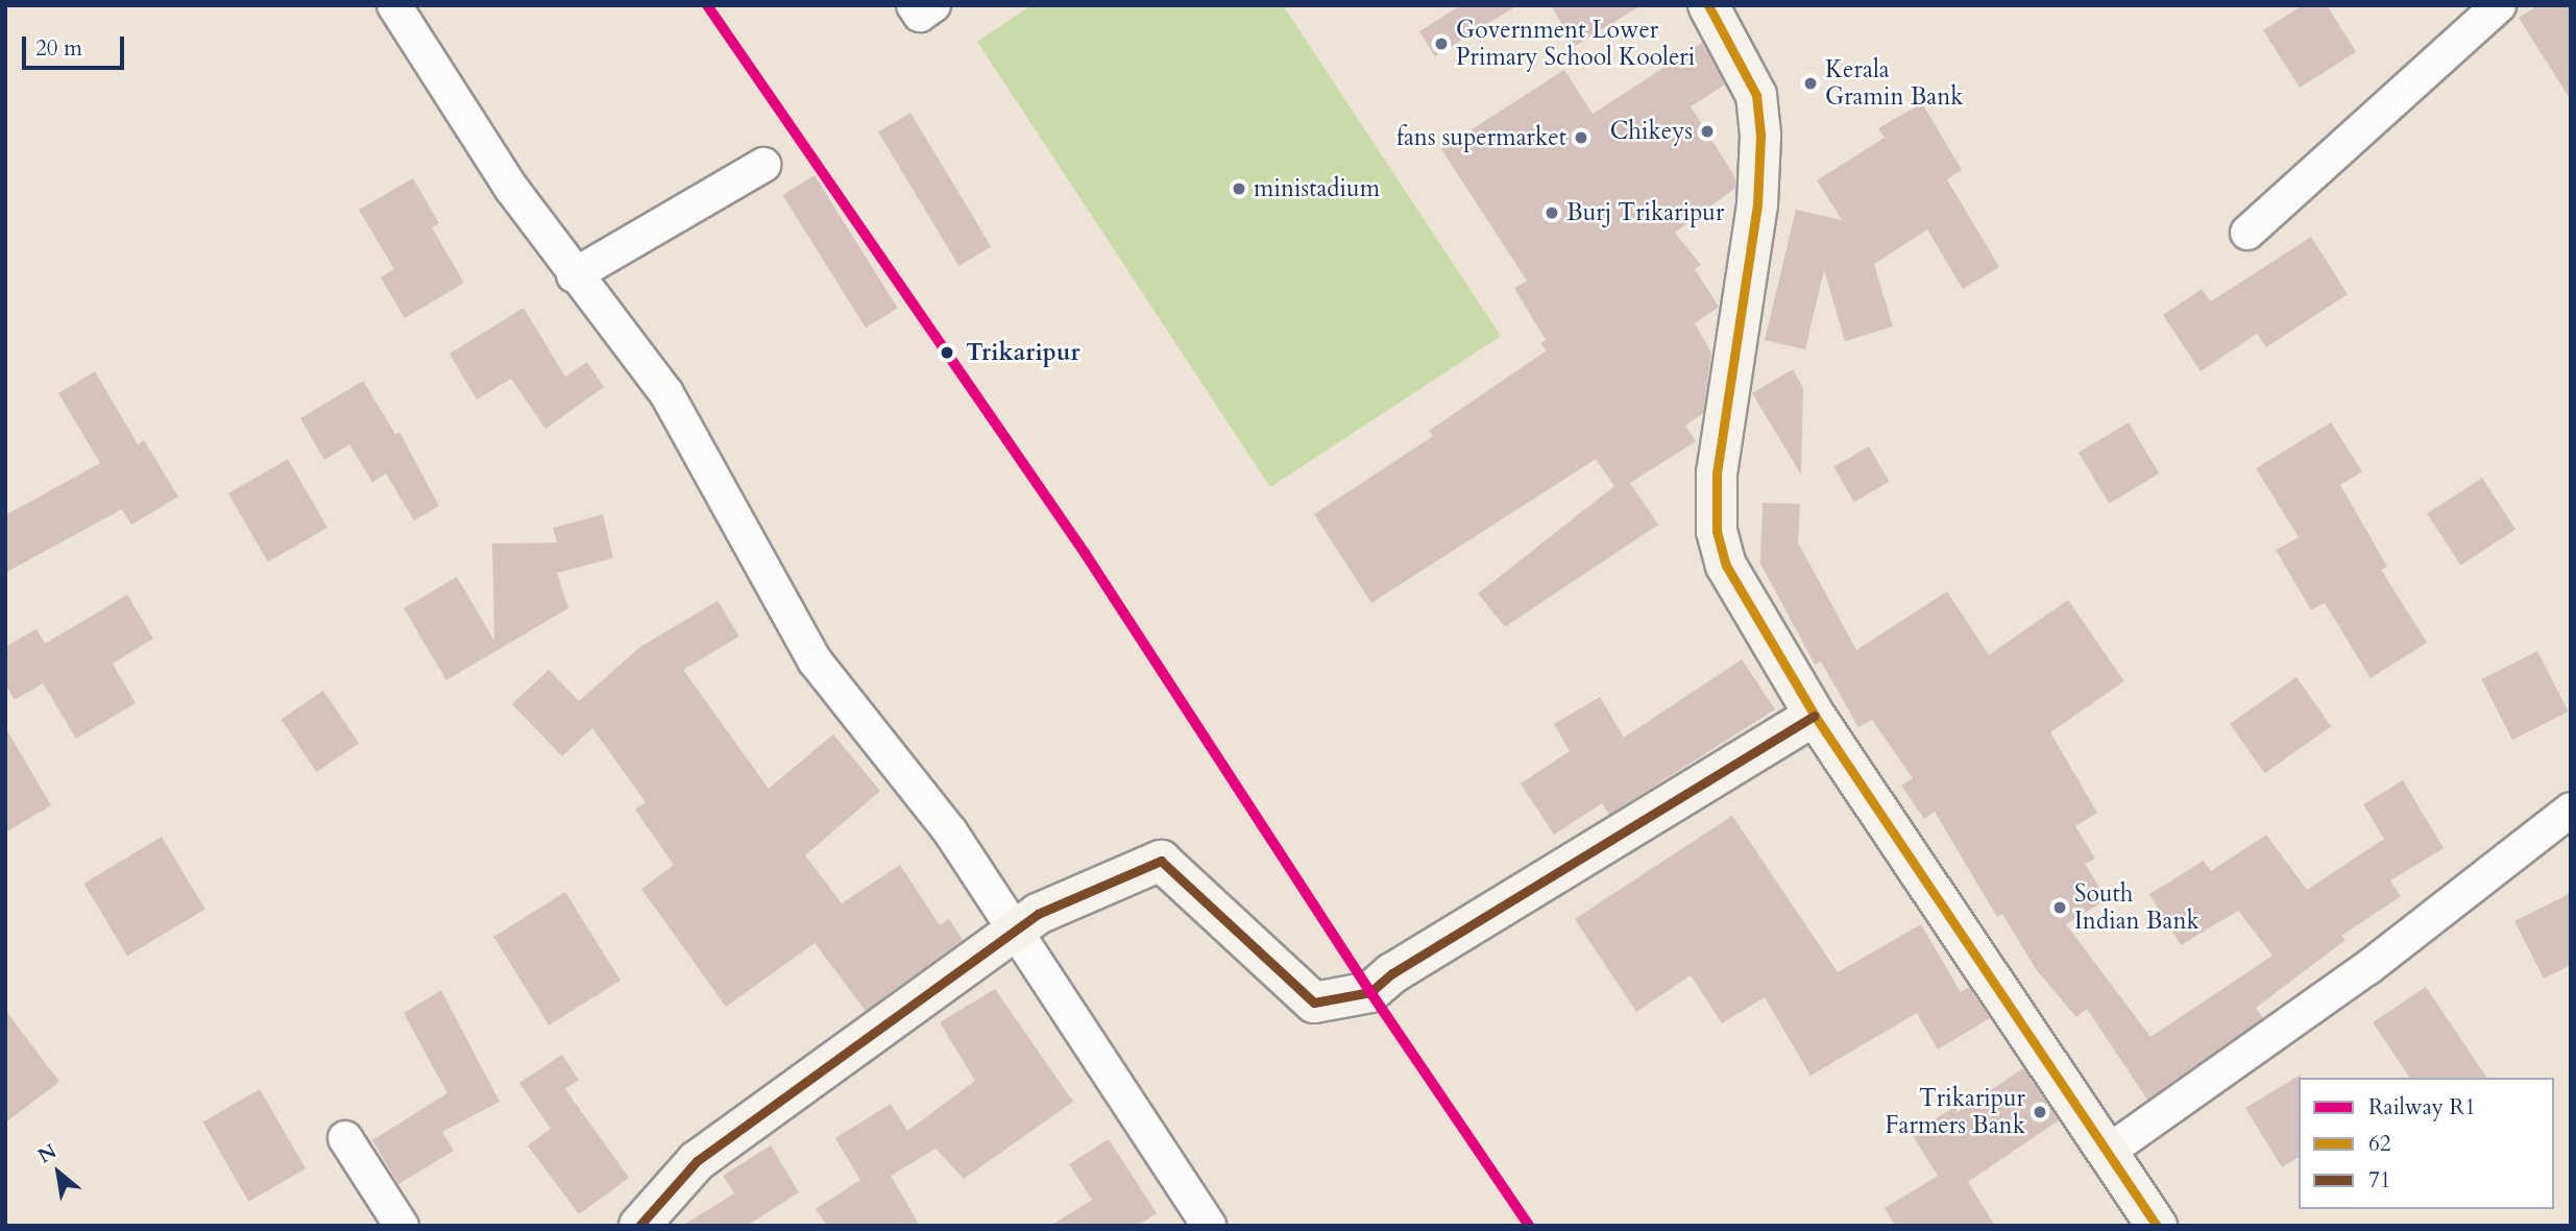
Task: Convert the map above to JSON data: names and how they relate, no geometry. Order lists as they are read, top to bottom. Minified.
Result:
{"places":["Government Lower Primary School Kooleri","Kerala Gramin Bank","Chikeys","fans supermarket","ministadium","Burj Trikaripur","Trikaripur","South Indian Bank","Trikaripur Farmers Bank"],"lines":["rail line R1","transit line 62","transit line 71"],"legend":["Railway R1","62","71"],"scale_bar":"20 m","north":"top left"}
